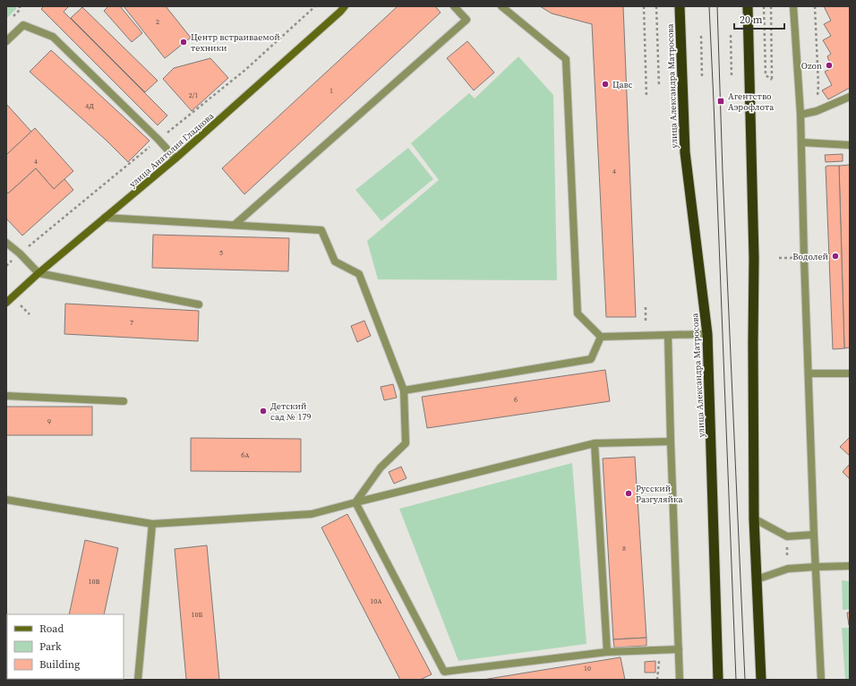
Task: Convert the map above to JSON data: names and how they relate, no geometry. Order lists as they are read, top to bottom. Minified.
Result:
{"streets":{"highway":["улица Александра Матросова"],"main road":["улица Анатолия Гладкова"]},"places":{"other":["Центр встраиваемой техники","Ozon","Цавс","Водолей","Детский сад № 179","Русский Разгуляйка"],"transit":["Агентство Аэрофлота"]},"house_numbers":["2","1","2/1","4Д","4","4","5","7","6","9","6А","8","10В","10А","10Б","10"],"legend":["Road","Park","Building"],"scale_bar":"20 m"}
